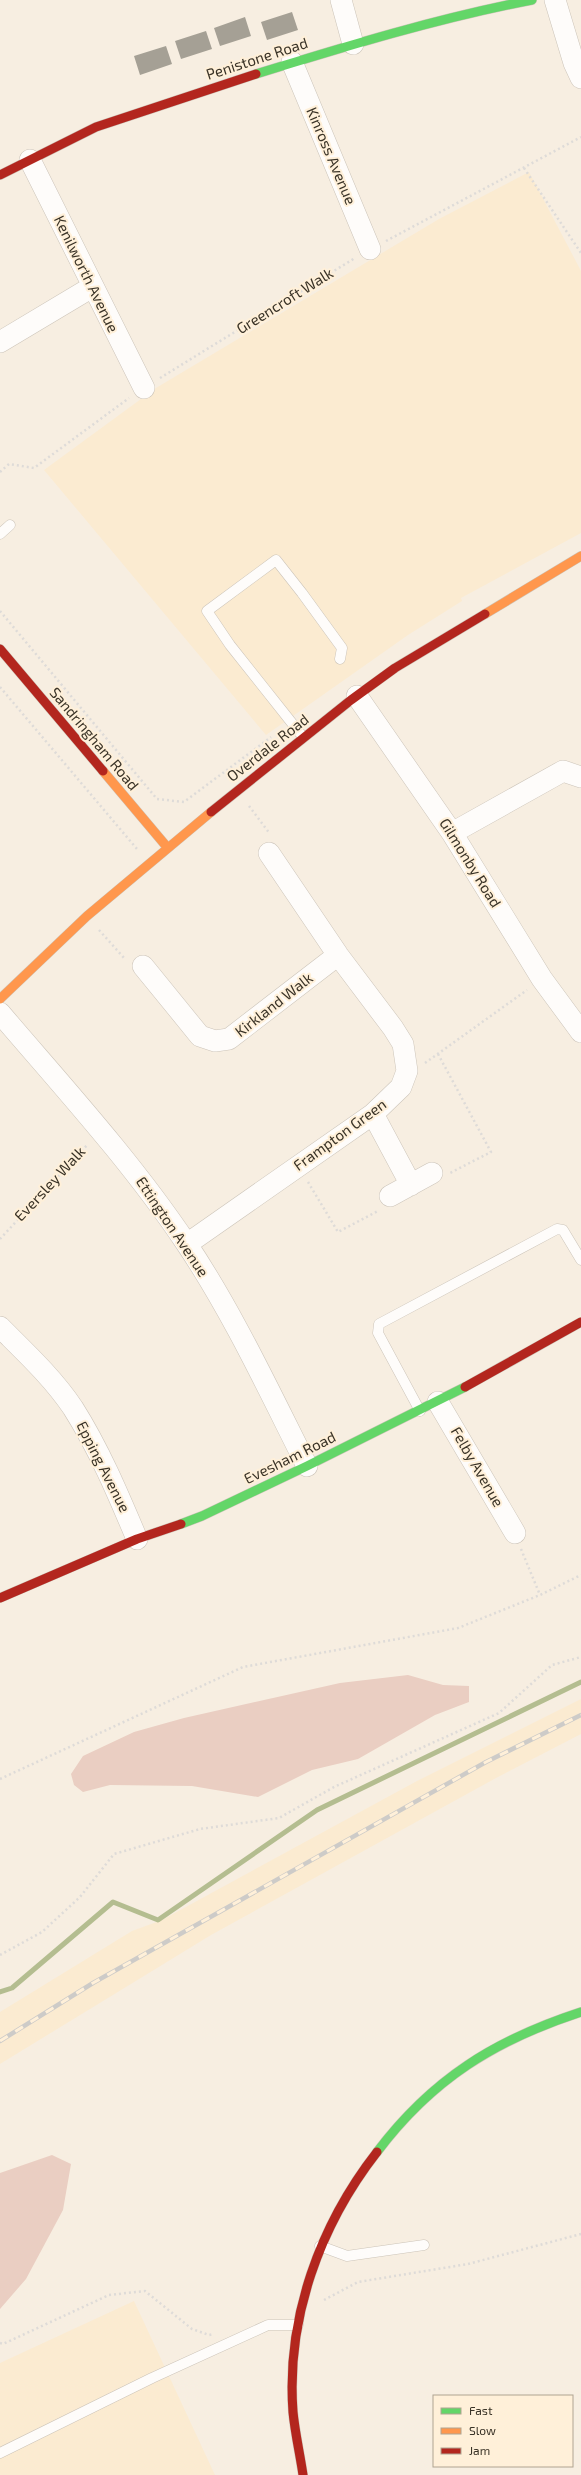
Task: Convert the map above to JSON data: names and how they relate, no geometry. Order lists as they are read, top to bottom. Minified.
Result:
{"streets":{"street":["Penistone Road","Kinross Avenue","Kenilworth Avenue","Sandringham Road","Overdale Road","Gilmonby Road","Kirkland Walk","Frampton Green","Ettington Avenue","Evesham Road","Epping Avenue","Felby Avenue"],"path":["Greencroft Walk","Eversley Walk"]},"crossings":[["Penistone Road","Kinross Avenue"],["Penistone Road","Kenilworth Avenue"],["Kinross Avenue","Greencroft Walk"],["Kenilworth Avenue","Greencroft Walk"],["Sandringham Road","Overdale Road"],["Overdale Road","Gilmonby Road"],["Kirkland Walk","Frampton Green"],["Frampton Green","Ettington Avenue"],["Eversley Walk","Ettington Avenue"],["Ettington Avenue","Evesham Road"],["Evesham Road","Epping Avenue"],["Evesham Road","Felby Avenue"]],"legend":["Fast","Slow","Jam"]}
